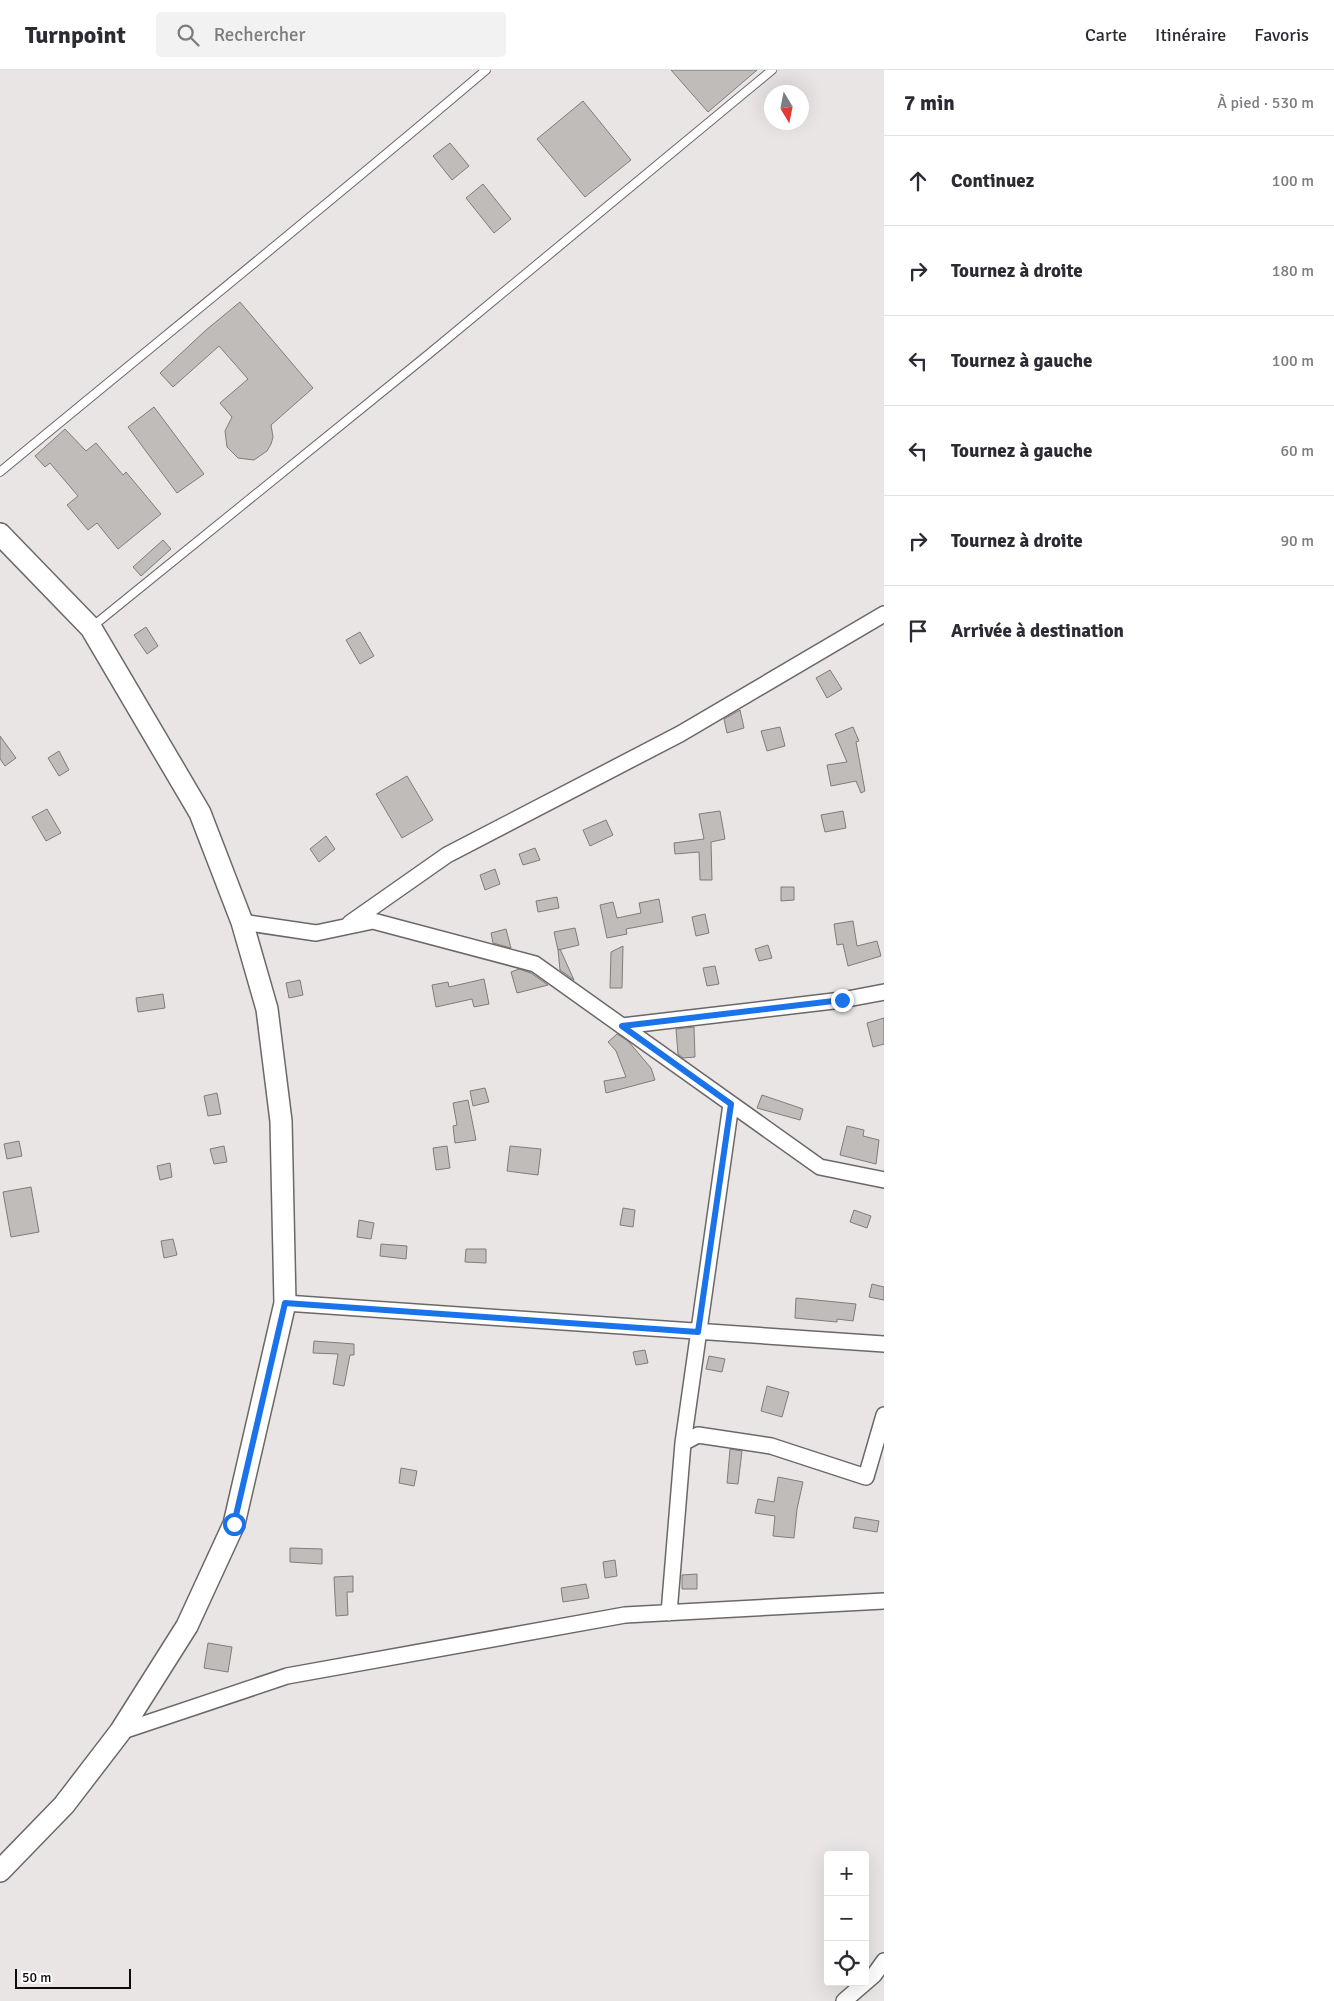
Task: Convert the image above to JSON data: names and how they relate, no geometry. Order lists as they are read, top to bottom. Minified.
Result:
{"scale_bar":"50 m","north":"bottom","page":{"header":"Turnpoint","search":"Rechercher","nav":["Carte","Itinéraire","Favoris"],"heading":["7 min","À pied · 530 m"],"list":[["Continuez","100 m"],["Tournez à droite","180 m"],["Tournez à gauche","100 m"],["Tournez à gauche","60 m"],["Tournez à droite","90 m"],"Arrivée à destination"],"map_buttons":["+","−"],"scale":"50 m"}}
